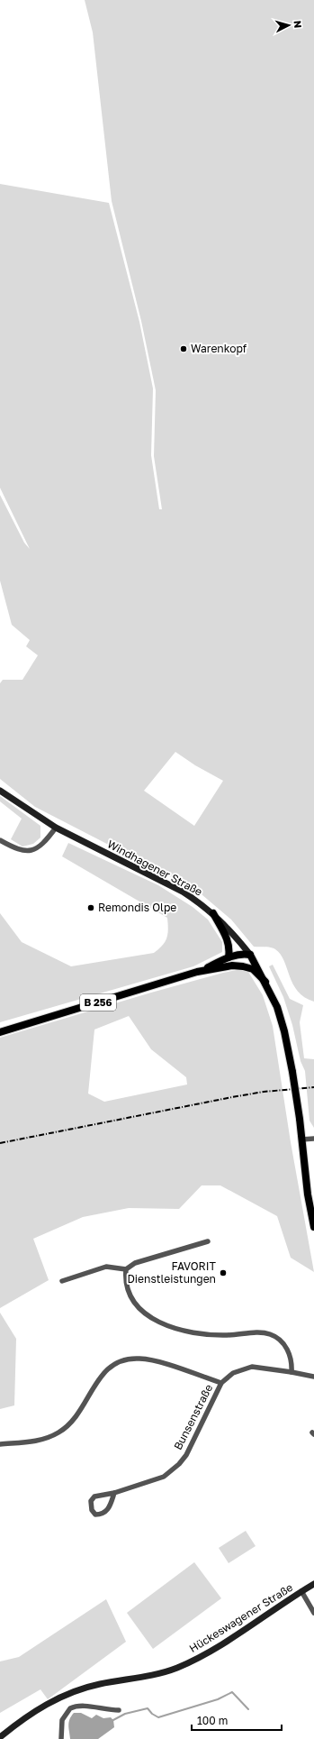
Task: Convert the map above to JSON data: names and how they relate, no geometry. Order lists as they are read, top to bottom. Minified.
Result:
{"streets":{"main road":["B 256"],"street":["Windhagener Straße","Bunsenstraße","Hückeswagener Straße"]},"crossings":[["Windhagener Straße","B 256"]],"places":["Warenkopf","Remondis Olpe","FAVORIT Dienstleistungen"],"scale_bar":"100 m","north":"right"}
